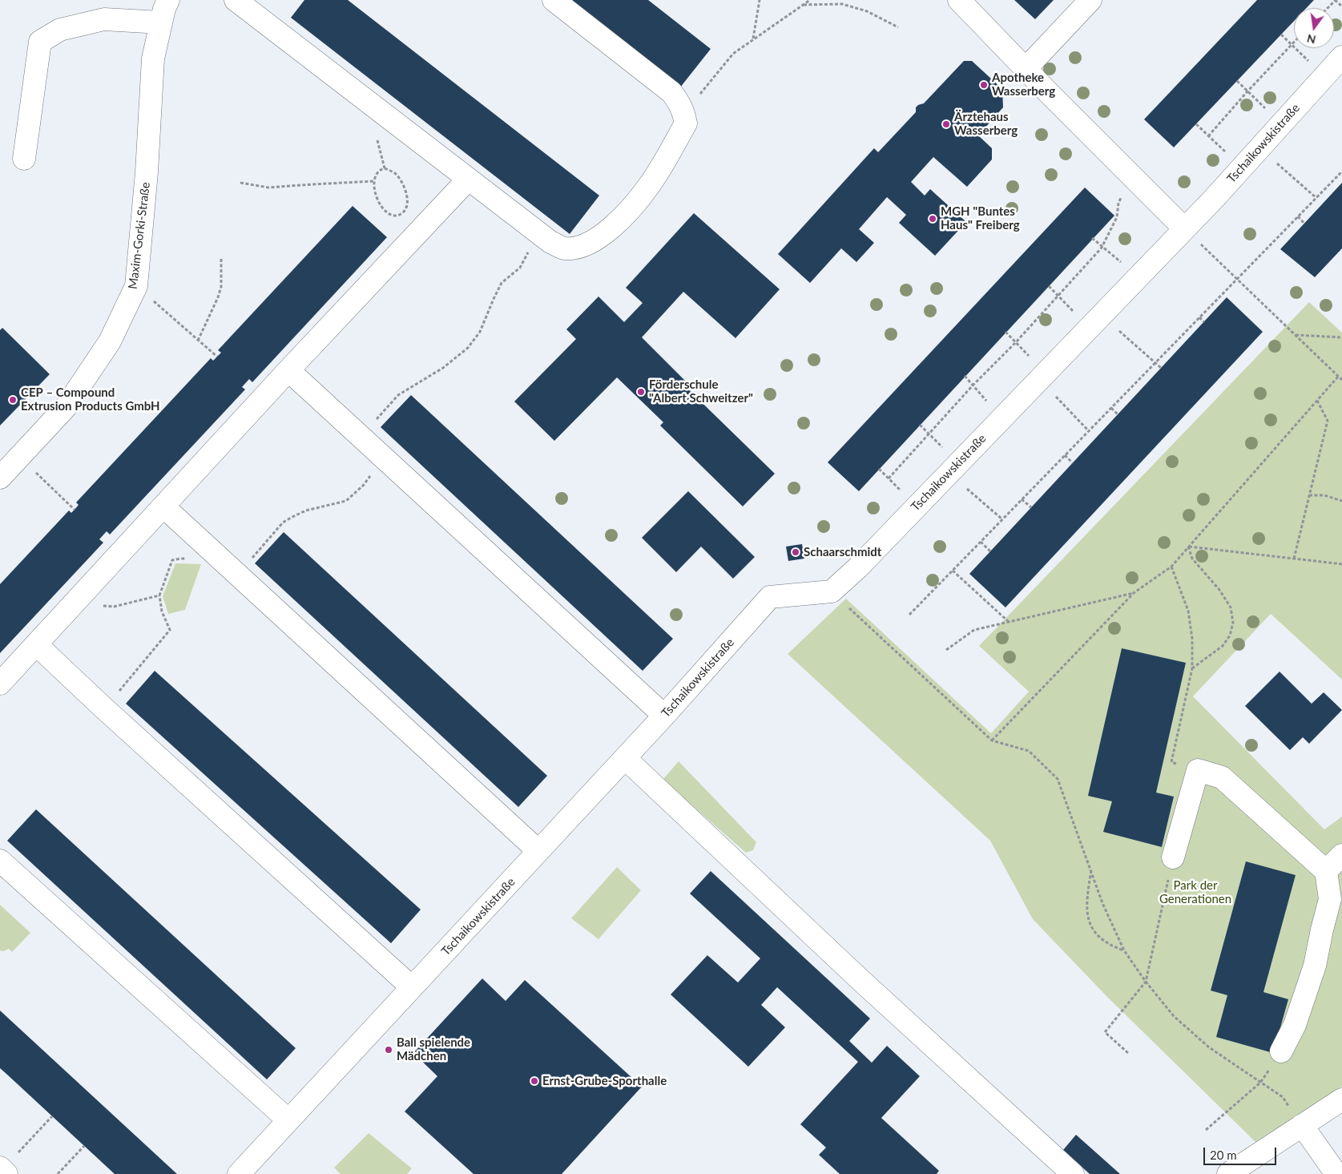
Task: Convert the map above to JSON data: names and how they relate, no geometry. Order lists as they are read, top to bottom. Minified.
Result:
{"streets":{"street":["Tschaikowskistraße","Maxim-Gorki-Straße"]},"parks":["Park der Generationen"],"places":["Apotheke Wasserberg","Ärztehaus Wasserberg","MGH \"Buntes Haus\" Freiberg","Förderschule \"Albert Schweitzer\"","CEP – Compound Extrusion Products GmbH","Schaarschmidt","Ball spielende Mädchen","Ernst-Grube-Sporthalle"],"scale_bar":"20 m","north":"bottom"}
